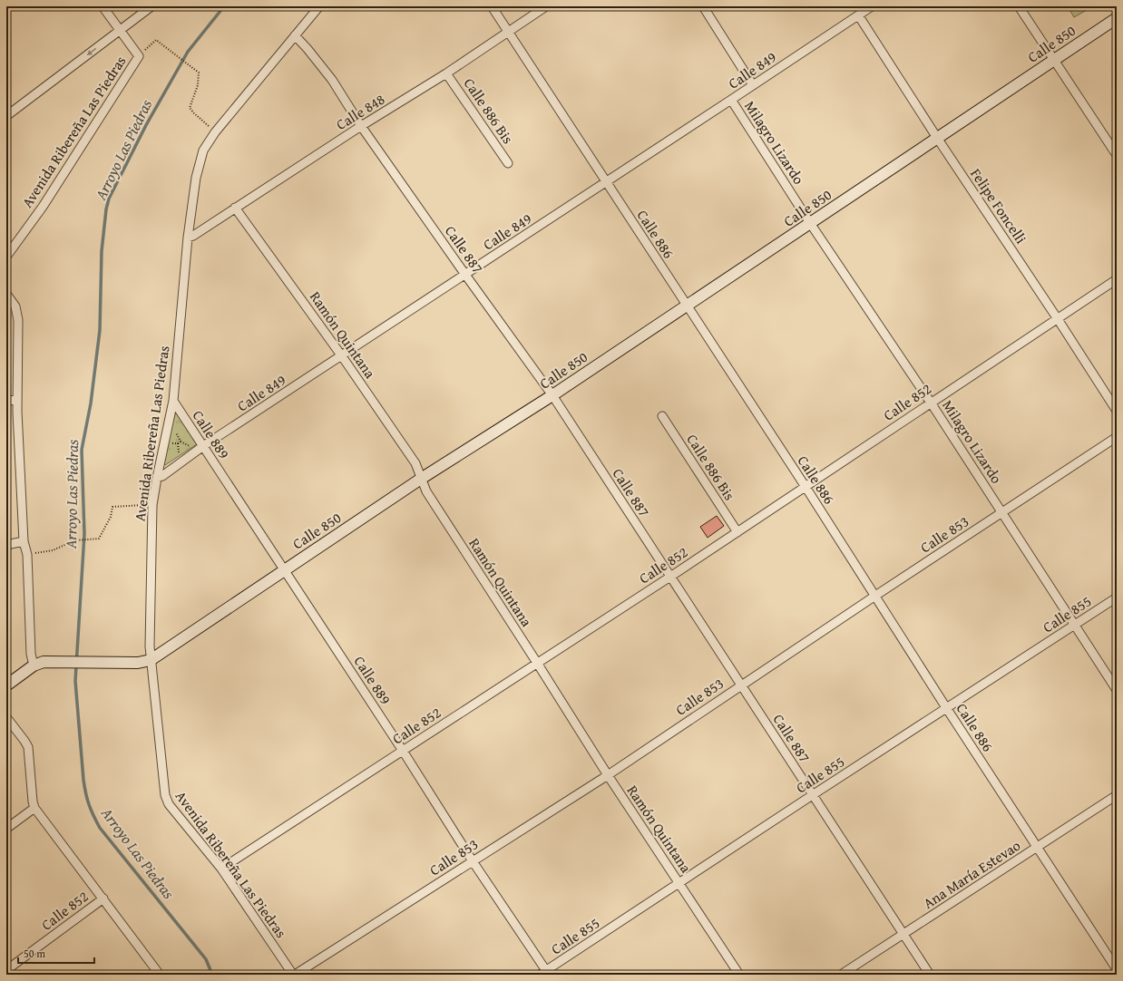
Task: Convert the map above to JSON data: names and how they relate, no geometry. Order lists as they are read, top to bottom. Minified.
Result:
{"streets":{"main road":["Calle 850"],"street":["Calle 849","Calle 886 Bis","Calle 848","Avenida Ribereña Las Piedras","Milagro Lizardo","Felipe Foncelli","Calle 886","Calle 887","Ramón Quintana","Calle 852","Calle 889","Calle 853","Calle 855","Ana María Estevao"]},"crossings":[["Calle 850","Avenida Ribereña Las Piedras"],["Calle 850","Milagro Lizardo"],["Calle 850","Felipe Foncelli"],["Calle 850","Calle 886"],["Calle 850","Calle 887"],["Calle 850","Ramón Quintana"],["Calle 850","Calle 889"],["Calle 849","Avenida Ribereña Las Piedras"],["Calle 849","Milagro Lizardo"],["Calle 849","Felipe Foncelli"],["Calle 849","Calle 886"],["Calle 849","Calle 887"],["Calle 849","Ramón Quintana"],["Calle 849","Calle 889"],["Calle 886 Bis","Calle 848"],["Calle 886 Bis","Calle 852"],["Calle 848","Avenida Ribereña Las Piedras"],["Calle 848","Calle 886"],["Calle 848","Calle 887"],["Calle 848","Ramón Quintana"],["Avenida Ribereña Las Piedras","Calle 887"],["Avenida Ribereña Las Piedras","Calle 852"],["Avenida Ribereña Las Piedras","Calle 889"],["Avenida Ribereña Las Piedras","Calle 853"],["Milagro Lizardo","Calle 852"],["Milagro Lizardo","Calle 853"],["Milagro Lizardo","Calle 855"],["Felipe Foncelli","Calle 852"],["Calle 886","Calle 852"],["Calle 886","Calle 853"],["Calle 886","Calle 855"],["Calle 886","Ana María Estevao"],["Calle 887","Calle 852"],["Calle 887","Calle 853"],["Calle 887","Calle 855"],["Calle 887","Ana María Estevao"],["Ramón Quintana","Calle 852"],["Ramón Quintana","Calle 853"],["Ramón Quintana","Calle 855"],["Calle 852","Calle 889"],["Calle 889","Calle 853"],["Calle 889","Calle 855"]],"water":["Arroyo Las Piedras"],"scale_bar":"50 m"}
